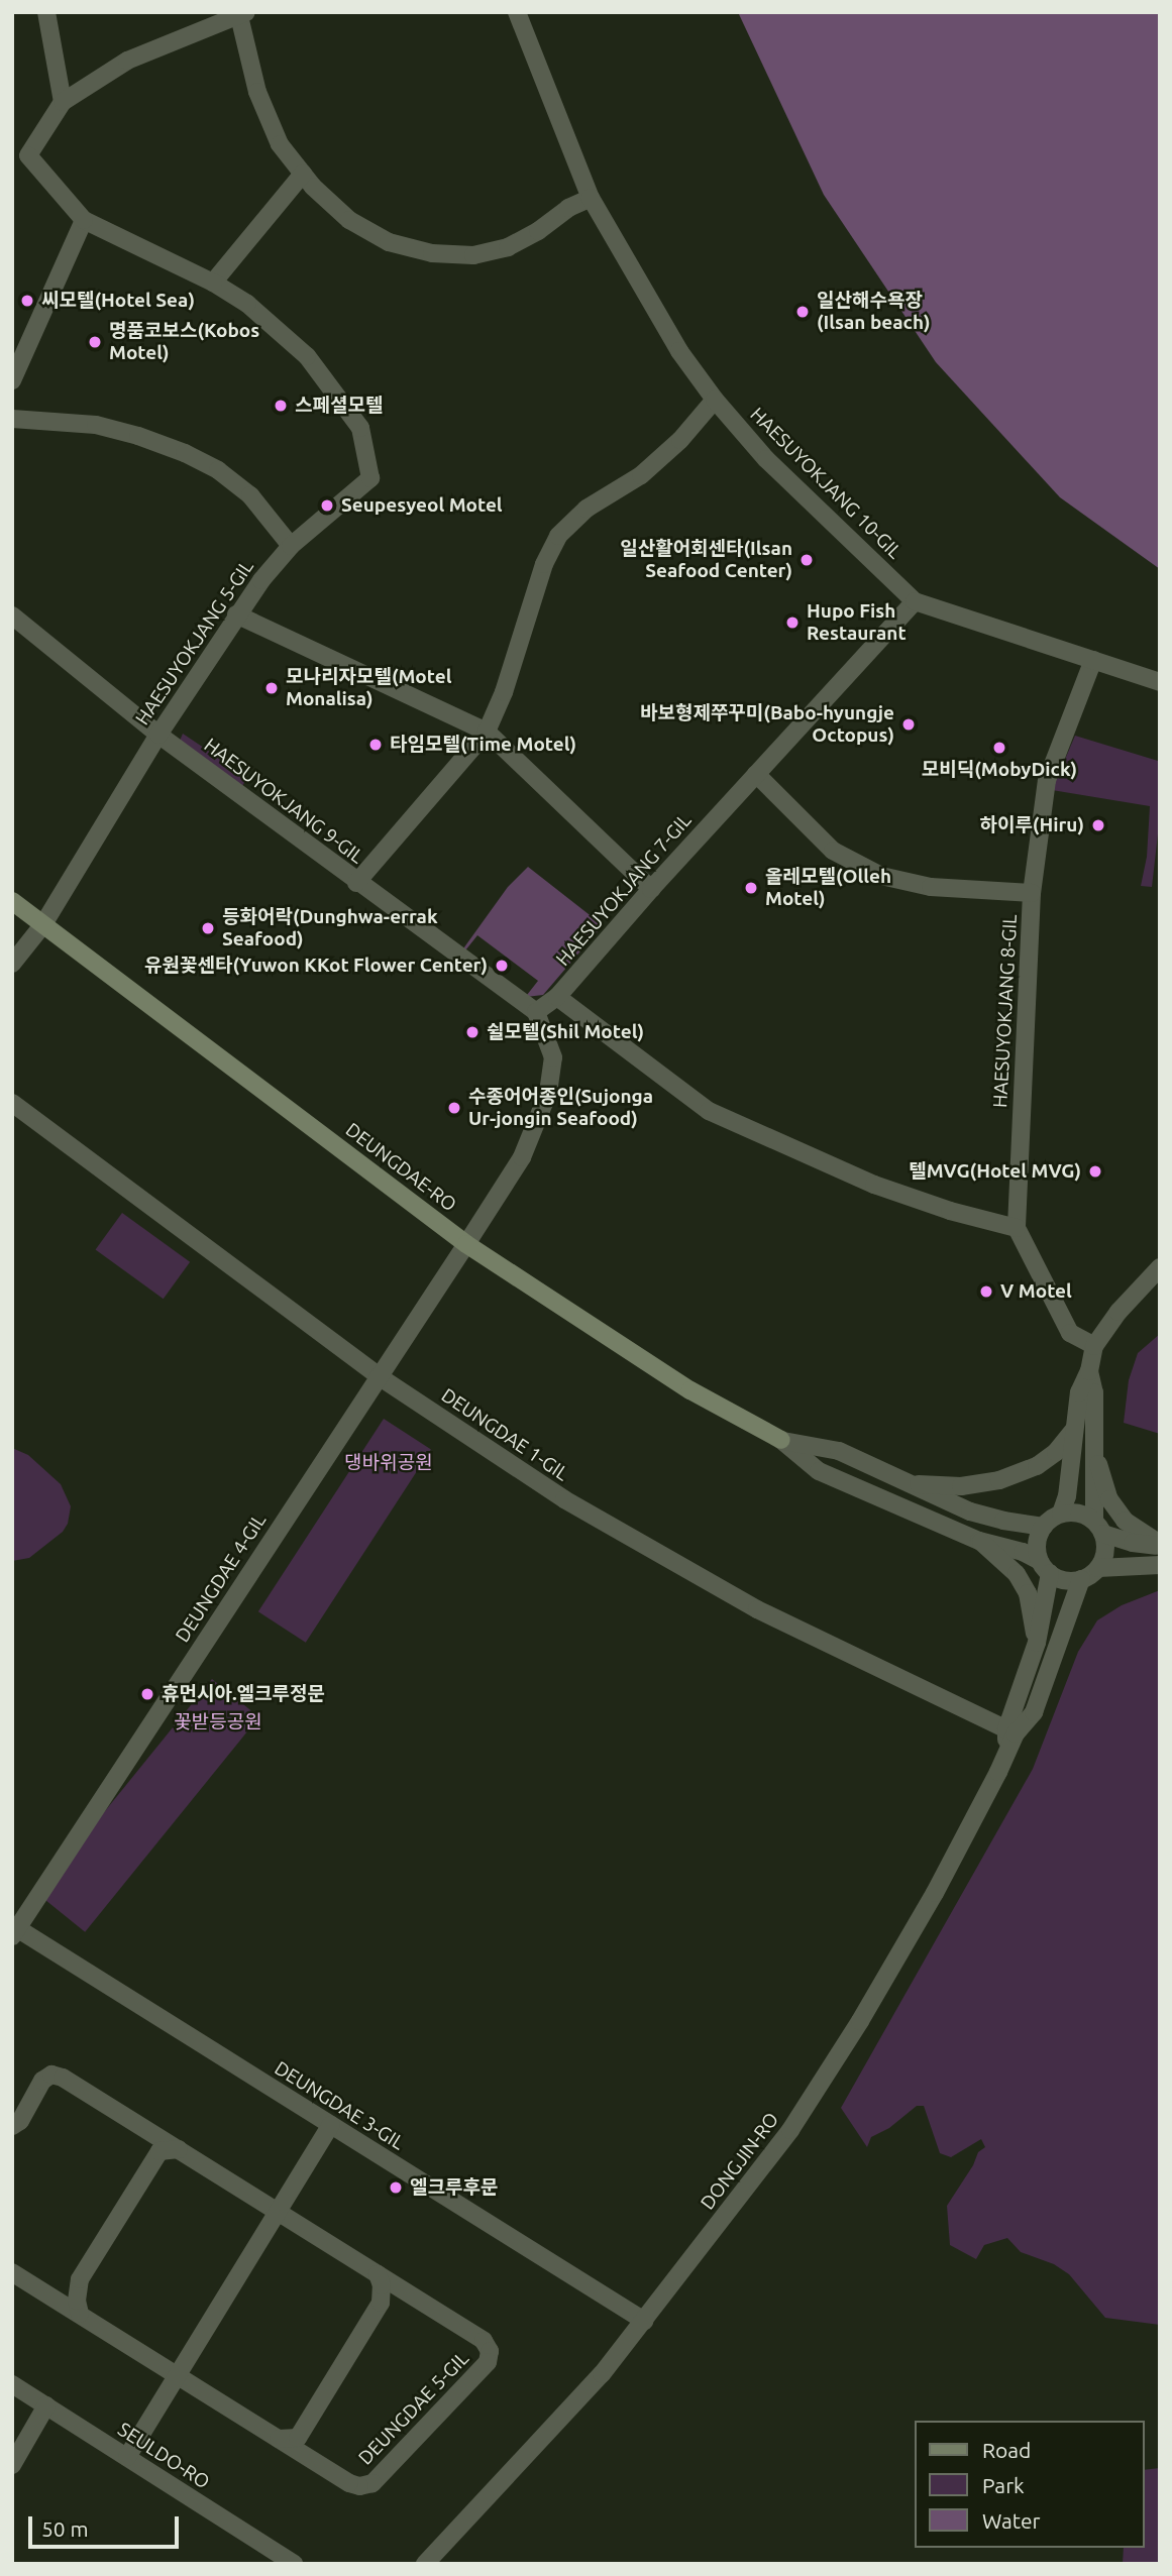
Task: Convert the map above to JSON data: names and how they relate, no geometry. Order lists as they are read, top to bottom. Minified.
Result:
{"streets":{"main road":["DEUNGDAE-RO"],"street":["HAESUYOKJANG 10-GIL","HAESUYOKJANG 5-GIL","HAESUYOKJANG 9-GIL","HAESUYOKJANG 7-GIL","HAESUYOKJANG 8-GIL","DEUNGDAE 1-GIL","DEUNGDAE 4-GIL","DEUNGDAE 3-GIL","DONGJIN-RO","DEUNGDAE 5-GIL","SEULDO-RO"]},"crossings":[["HAESUYOKJANG 10-GIL","HAESUYOKJANG 7-GIL"],["HAESUYOKJANG 10-GIL","HAESUYOKJANG 8-GIL"],["HAESUYOKJANG 5-GIL","HAESUYOKJANG 9-GIL"],["HAESUYOKJANG 5-GIL","DEUNGDAE-RO"],["HAESUYOKJANG 9-GIL","HAESUYOKJANG 7-GIL"],["DEUNGDAE-RO","DEUNGDAE 4-GIL"],["DEUNGDAE 1-GIL","DEUNGDAE 4-GIL"],["DEUNGDAE 1-GIL","DONGJIN-RO"],["DEUNGDAE 4-GIL","DEUNGDAE 3-GIL"],["DEUNGDAE 3-GIL","DONGJIN-RO"]],"parks":["댕바위공원","꽃받등공원"],"places":["씨모텔(Hotel Sea)","일산해수욕장 (Ilsan beach)","명품코보스(Kobos Motel)","스페셜모텔","Seupesyeol Motel","일산활어회센타(Ilsan Seafood Center)","Hupo Fish Restaurant","모나리자모텔(Motel Monalisa)","바보형제쭈꾸미(Babo-hyungje Octopus)","타임모텔(Time Motel)","모비딕(MobyDick)","하이루(Hiru)","올레모텔(Olleh Motel)","등화어락(Dunghwa-errak Seafood)","유원꽃센타(Yuwon KKot Flower Center)","쉴모텔(Shil Motel)","수종어어종인(Sujonga Ur-jongin Seafood)","텔MVG(Hotel MVG)","V Motel","휴먼시아.엘크루정문","엘크루후문"],"legend":["Road","Park","Water"],"scale_bar":"50 m"}
